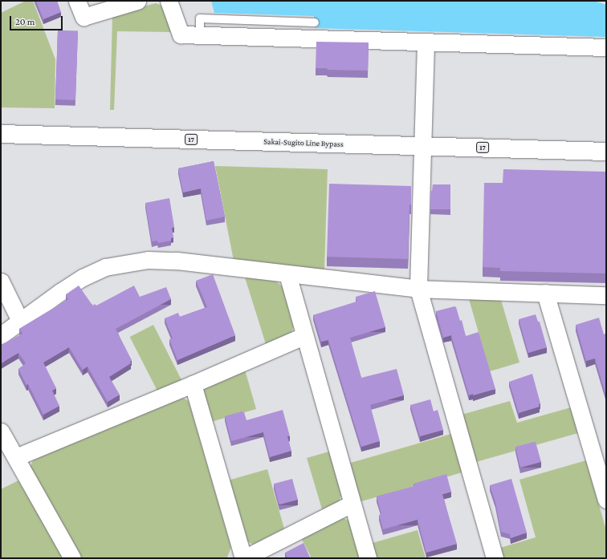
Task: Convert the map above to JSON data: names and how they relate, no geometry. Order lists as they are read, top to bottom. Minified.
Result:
{"streets":{"main road":["17","Sakai-Sugito Line Bypass"]},"scale_bar":"20 m"}
